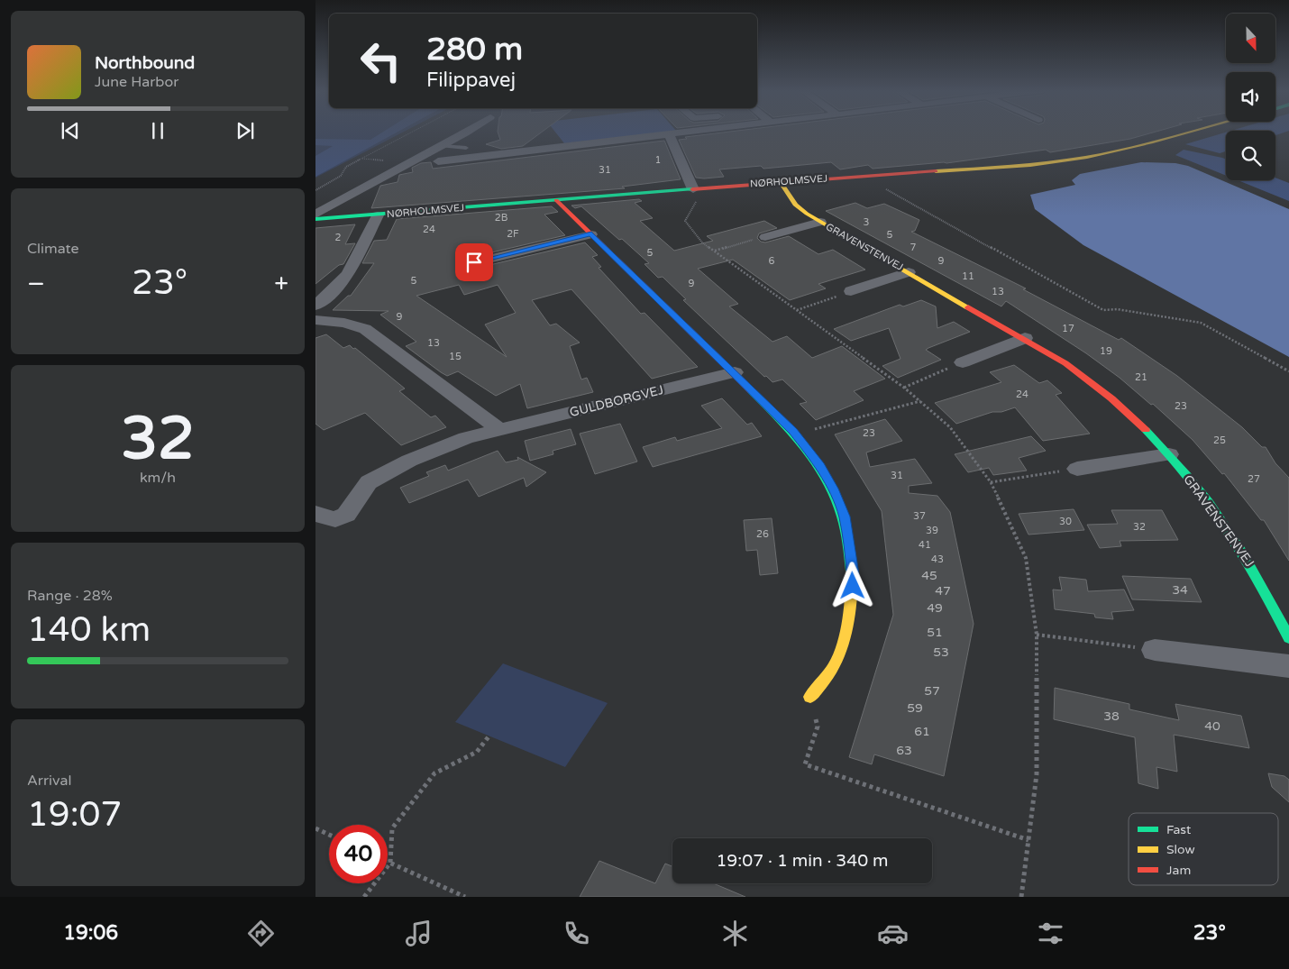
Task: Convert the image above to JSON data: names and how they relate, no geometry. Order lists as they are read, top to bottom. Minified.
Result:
{"streets":{"street":["NØRHOLMSVEJ","GRAVENSTENVEJ","GULDBORGVEJ"]},"crossings":[["NØRHOLMSVEJ","GRAVENSTENVEJ"]],"house_numbers":["1","31","2B","3","24","2F","5","2","7","5","6","9","11","5","9","13","9","17","13","19","15","21","24","23","23","25","31","27","37","30","32","39","26","41","43","45","34","47","49","51","53","57","59","38","40","61","63"],"legend":["Fast","Slow","Jam"],"north":"bottom","page":{"turn":["280 m","Filippavej"],"song":["Northbound","June Harbor"],"tile":["Climate",["32","km/h"],["Range · 28%","140 km"],["Arrival","19:07"]],"heat":["−","23°","+"],"limit":"40","trip":"19:07 · 1 min · 340 m","tabs":["19:06","23°"]}}
